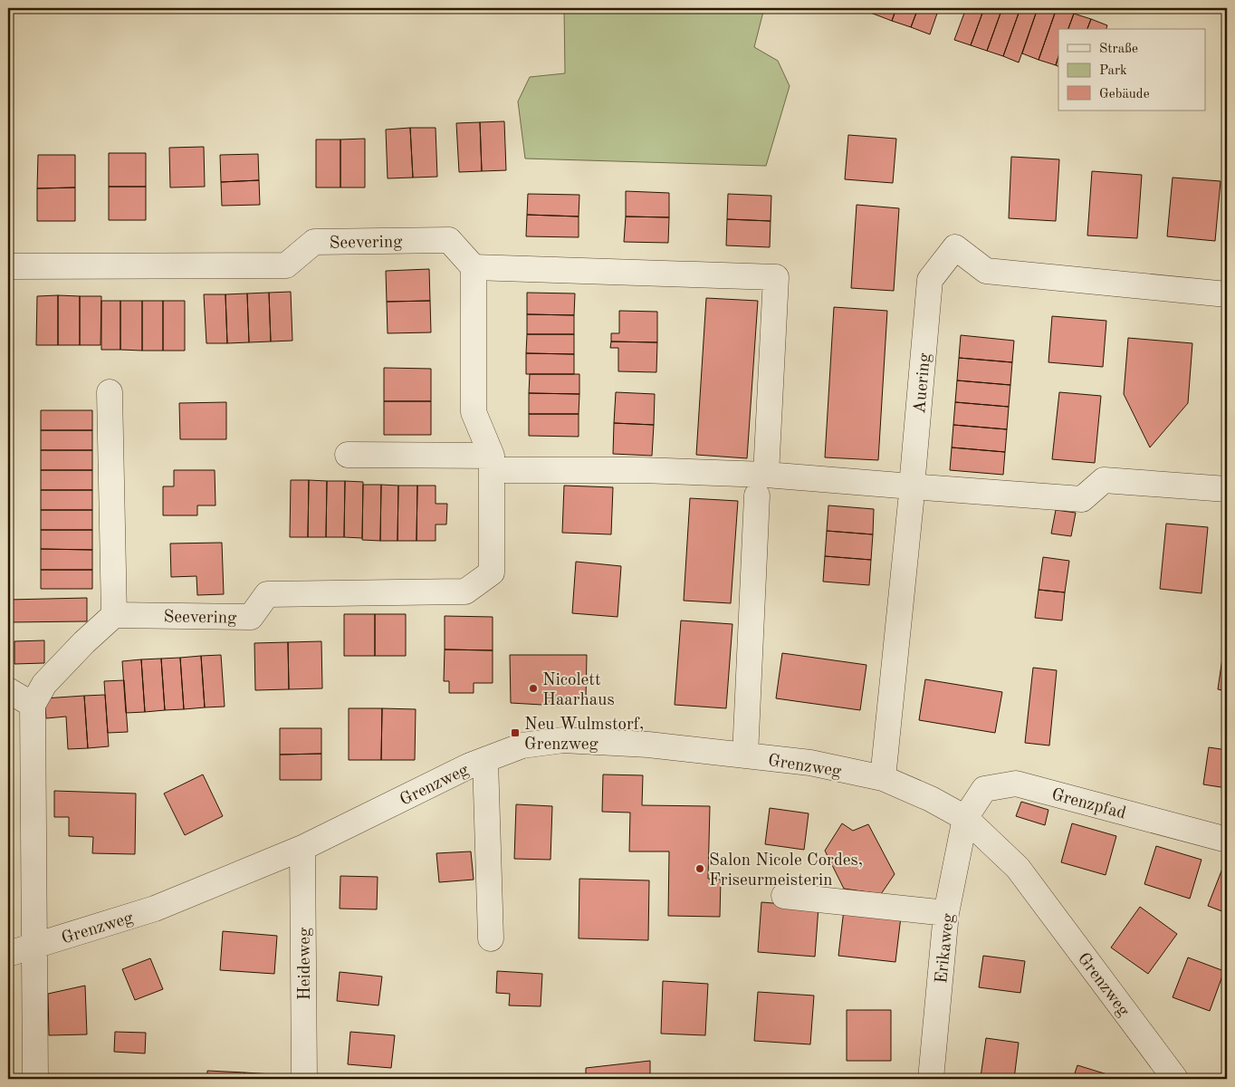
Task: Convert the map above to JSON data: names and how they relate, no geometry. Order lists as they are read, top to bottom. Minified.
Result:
{"streets":{"street":["Seevering","Auering","Grenzweg","Grenzpfad","Erikaweg","Heideweg"]},"crossings":[["Grenzweg","Grenzpfad"],["Grenzweg","Erikaweg"],["Grenzweg","Heideweg"],["Grenzpfad","Erikaweg"]],"places":{"other":["Nicolett Haarhaus","Salon Nicole Cordes, Friseurmeisterin"],"transit":["Neu Wulmstorf, Grenzweg"]},"legend":["Straße","Park","Gebäude"]}
